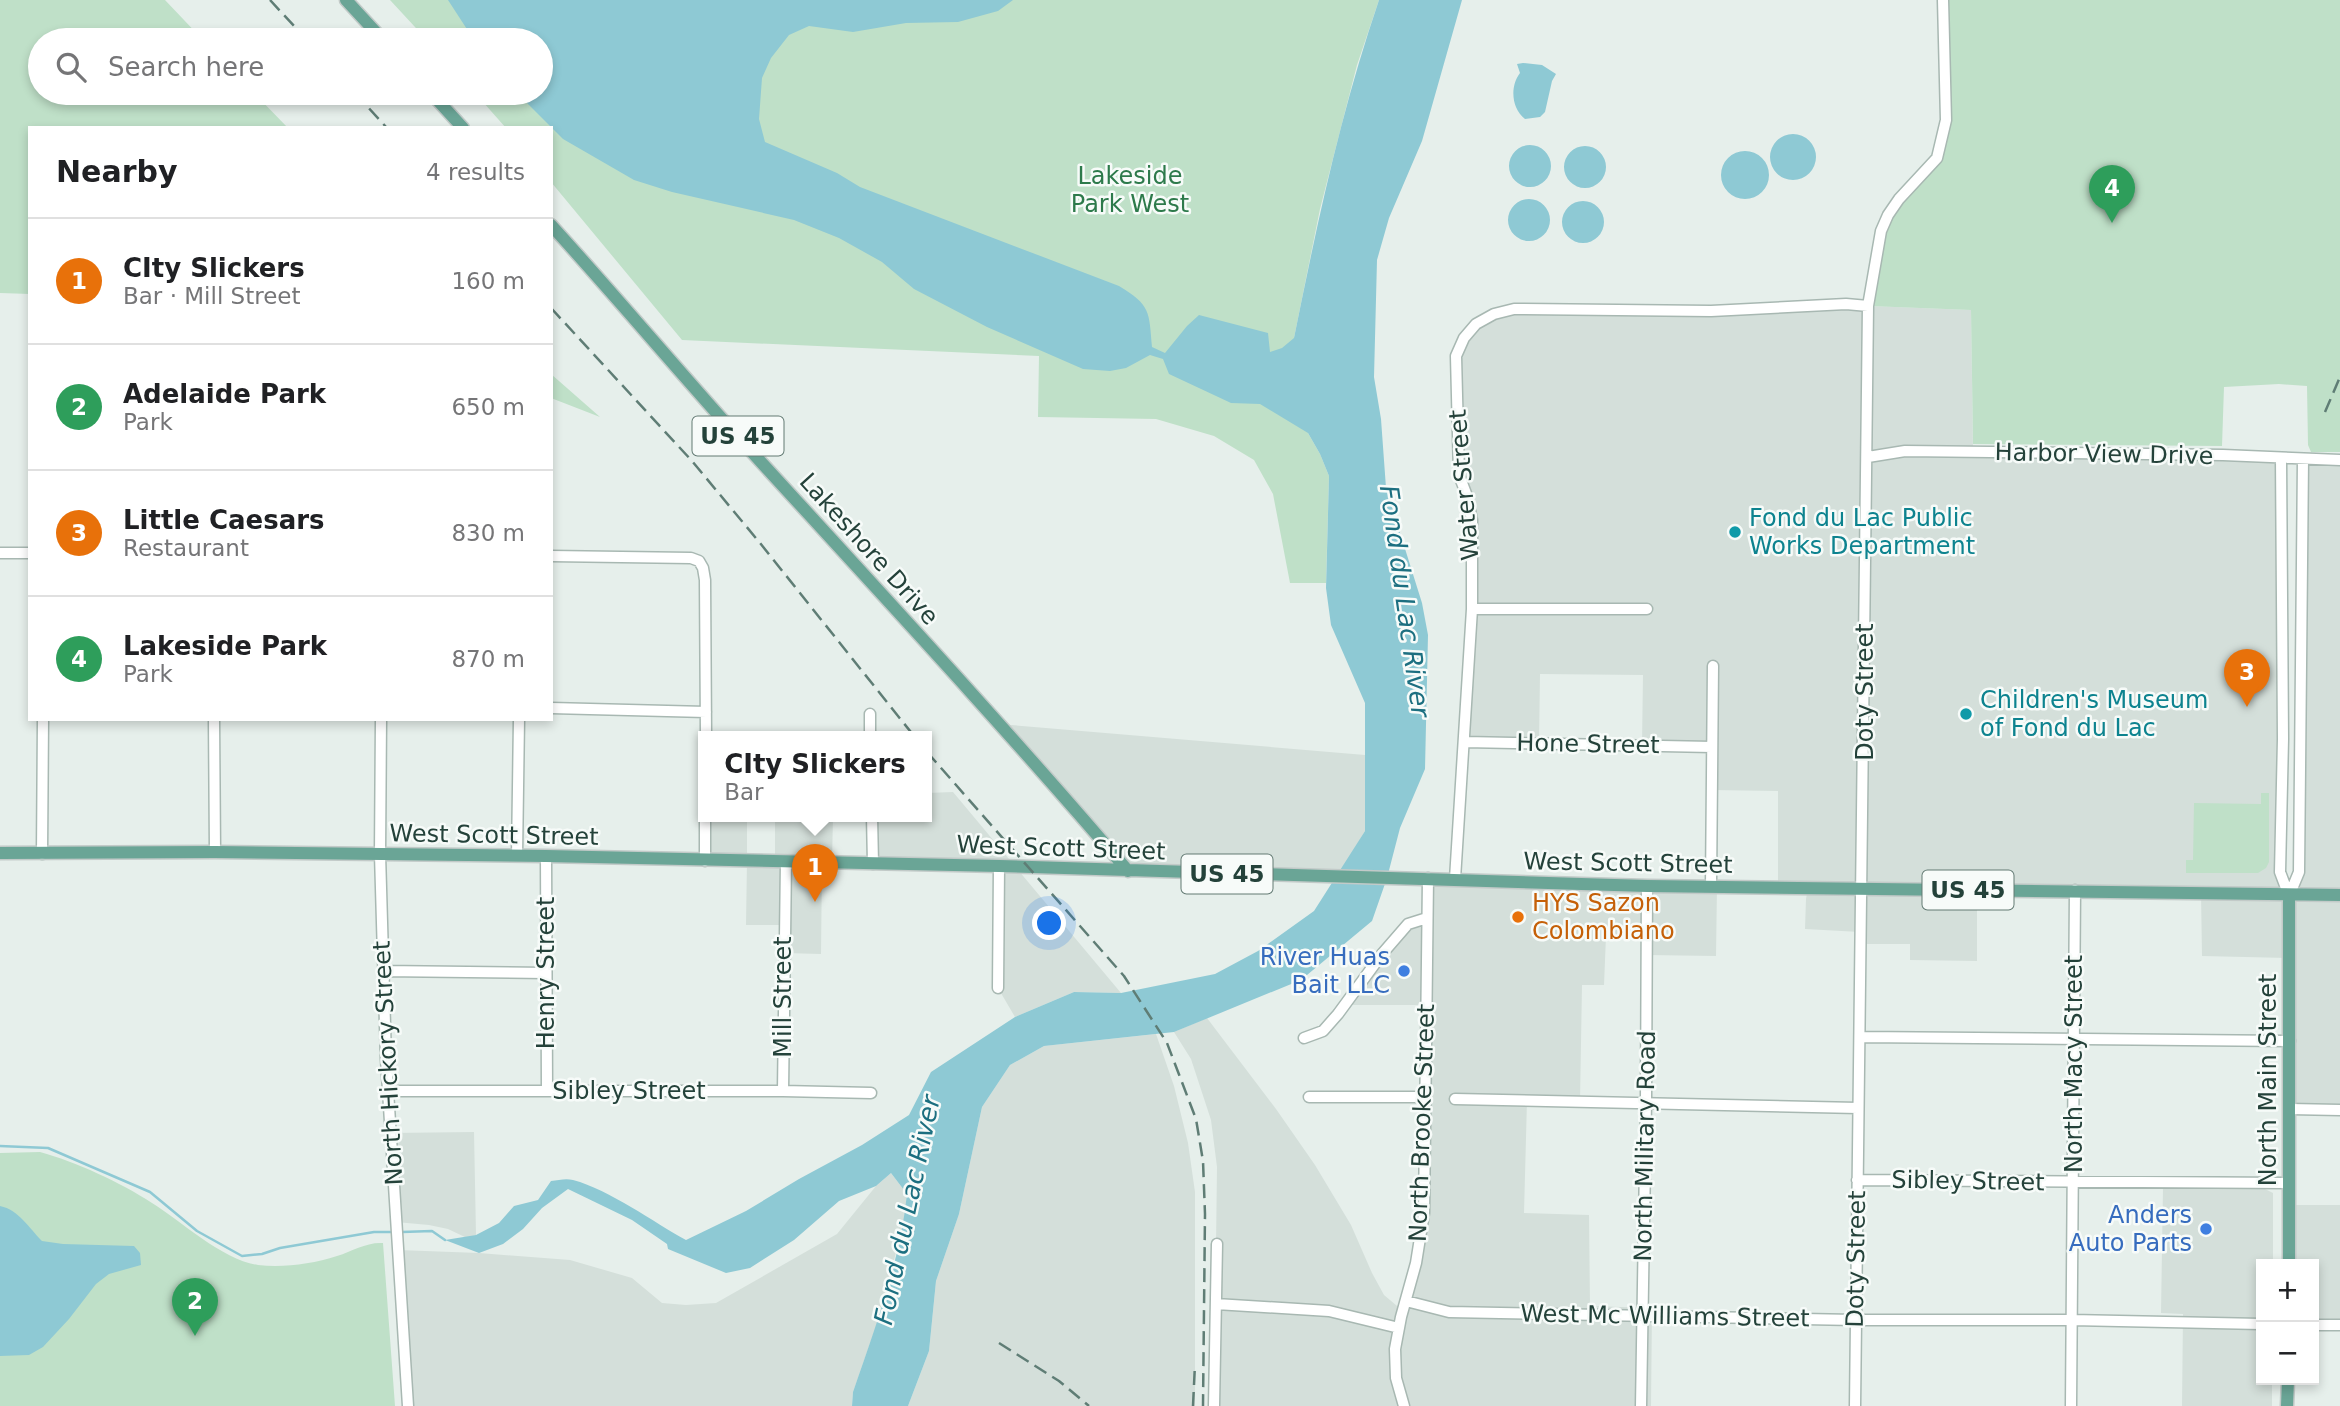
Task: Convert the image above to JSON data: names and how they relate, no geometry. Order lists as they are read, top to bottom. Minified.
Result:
{"streets":{"main road":["US 45","Lakeshore Drive","West Scott Street","North Main Street"],"street":["Harbor View Drive","Water Street","Doty Street","Hone Street","Henry Street","Mill Street","North Hickory Street","North Macy Street","Sibley Street","North Brooke Street","North Military Road","West Mc Williams Street"]},"crossings":[["Harbor View Drive","Doty Street"],["Harbor View Drive","North Main Street"],["Water Street","Doty Street"],["Water Street","Hone Street"],["Water Street","West Scott Street"],["Lakeshore Drive","West Scott Street"],["Doty Street","West Scott Street"],["Doty Street","Sibley Street"],["Doty Street","West Mc Williams Street"],["West Scott Street","Henry Street"],["West Scott Street","Mill Street"],["West Scott Street","North Hickory Street"],["West Scott Street","North Macy Street"],["West Scott Street","North Main Street"],["West Scott Street","North Brooke Street"],["West Scott Street","North Military Road"],["Henry Street","Sibley Street"],["Mill Street","Sibley Street"],["North Hickory Street","Sibley Street"],["North Macy Street","Sibley Street"],["North Macy Street","West Mc Williams Street"],["North Main Street","Sibley Street"],["North Brooke Street","West Mc Williams Street"],["North Military Road","West Mc Williams Street"]],"water":["Fond du Lac River"],"parks":["Lakeside Park West"],"places":["Fond du Lac Public Works Department","Children's Museum of Fond du Lac","HYS Sazon Colombiano","River Huas Bait LLC","Anders Auto Parts"],"page":{"search":"Search here","heading":["Nearby","4 results"],"pins":["4","3","1","2"],"list":[{"mark":"1","name":"CIty Slickers","note":"Bar · Mill Street","value":"160 m"},{"mark":"2","name":"Adelaide Park","note":"Park","value":"650 m"},{"mark":"3","name":"Little Caesars","note":"Restaurant","value":"830 m"},{"mark":"4","name":"Lakeside Park","note":"Park","value":"870 m"}],"popup":["CIty Slickers","Bar"],"map_buttons":["+","−"]}}
